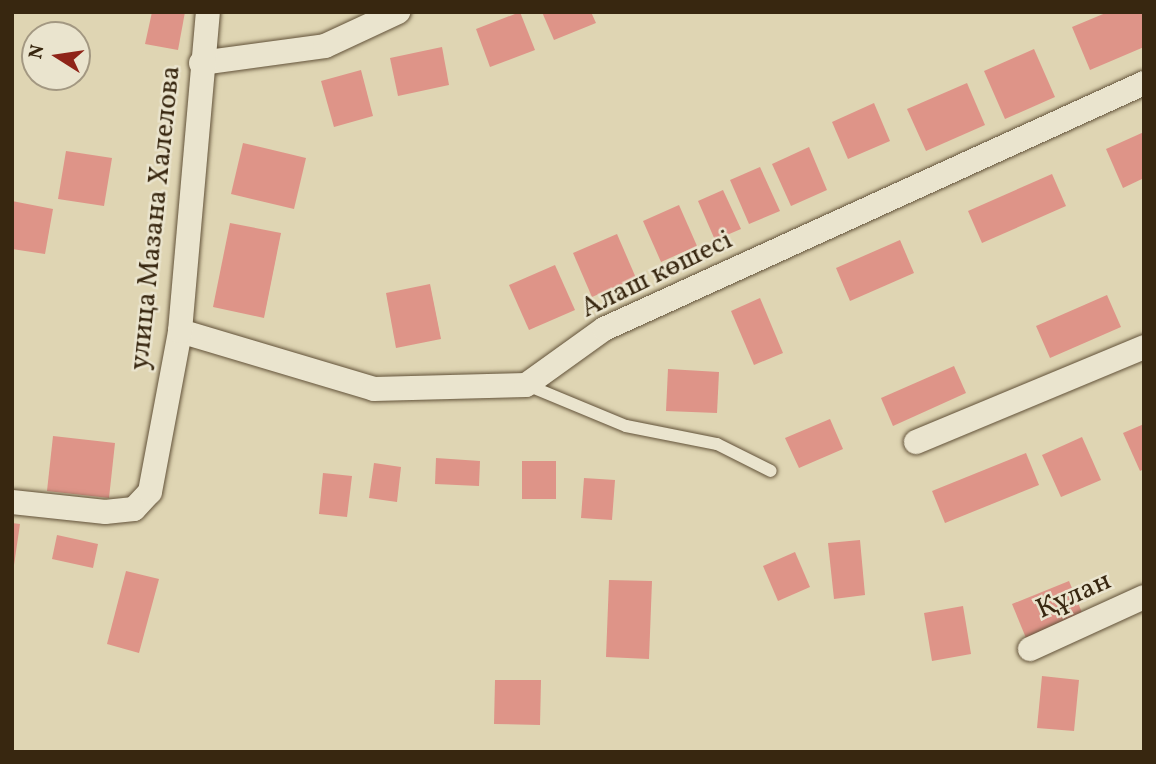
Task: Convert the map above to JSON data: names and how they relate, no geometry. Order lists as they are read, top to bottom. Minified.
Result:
{"streets":{"street":["улица Мазана Халелова","Алаш көшесі","Құлан"]},"north":"left"}
